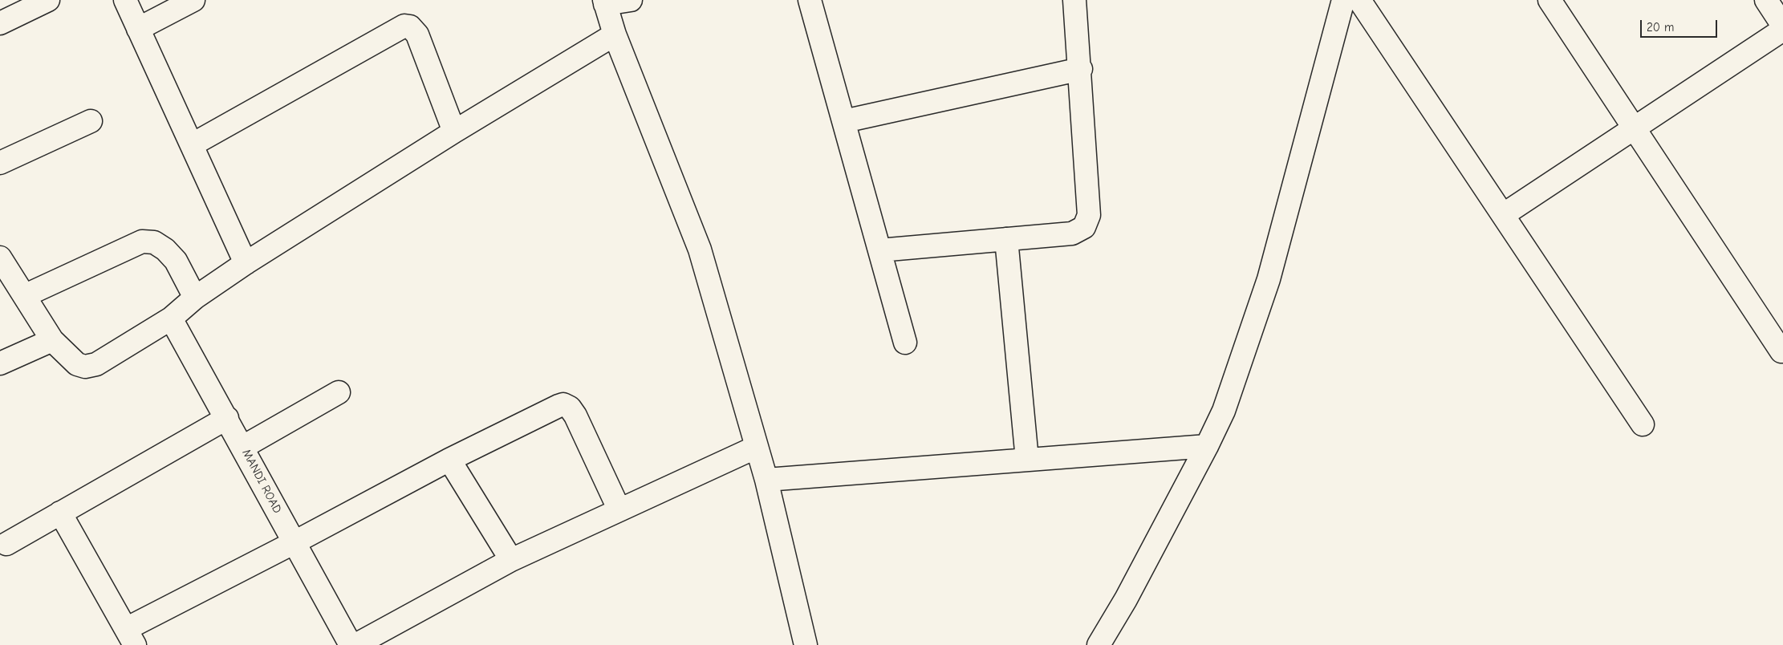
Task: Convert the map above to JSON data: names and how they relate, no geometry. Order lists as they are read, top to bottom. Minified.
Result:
{"streets":{"street":["MANDI ROAD"]},"scale_bar":"20 m"}
